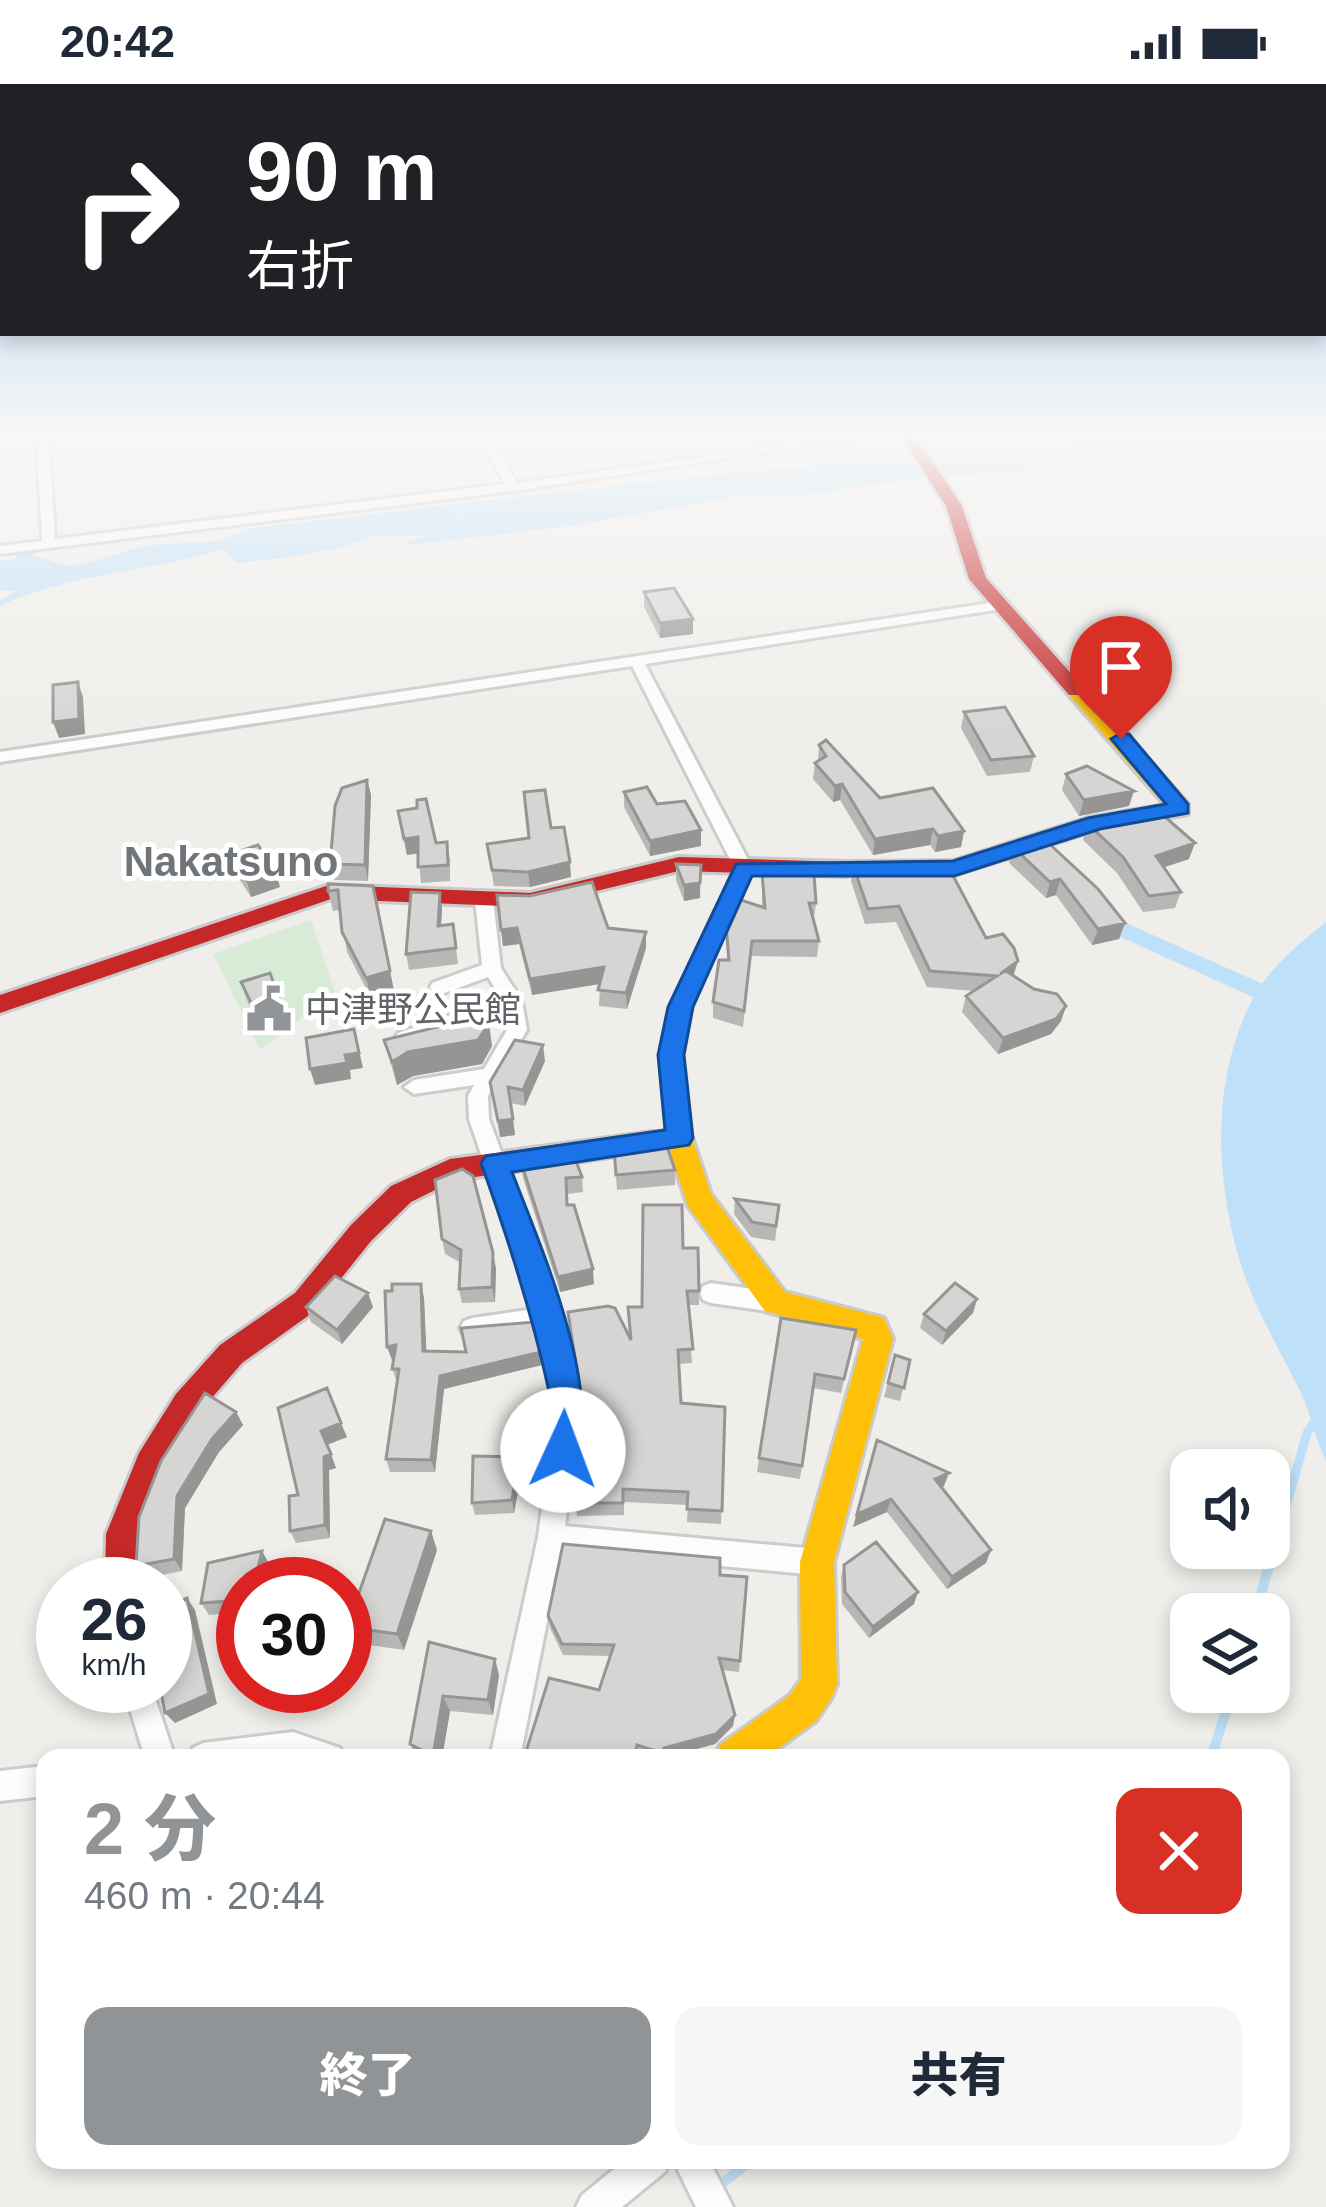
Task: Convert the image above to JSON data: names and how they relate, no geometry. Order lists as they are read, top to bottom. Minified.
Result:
{"districts":["Nakatsuno"],"places":{"public building":["中津野公民館"]},"page":{"status":"20:42","turn":["90 m","右折"],"speed":"26 km/h","limit":"30","heading":["2 分","460 m · 20:44"],"buttons":["終了","共有"]}}
